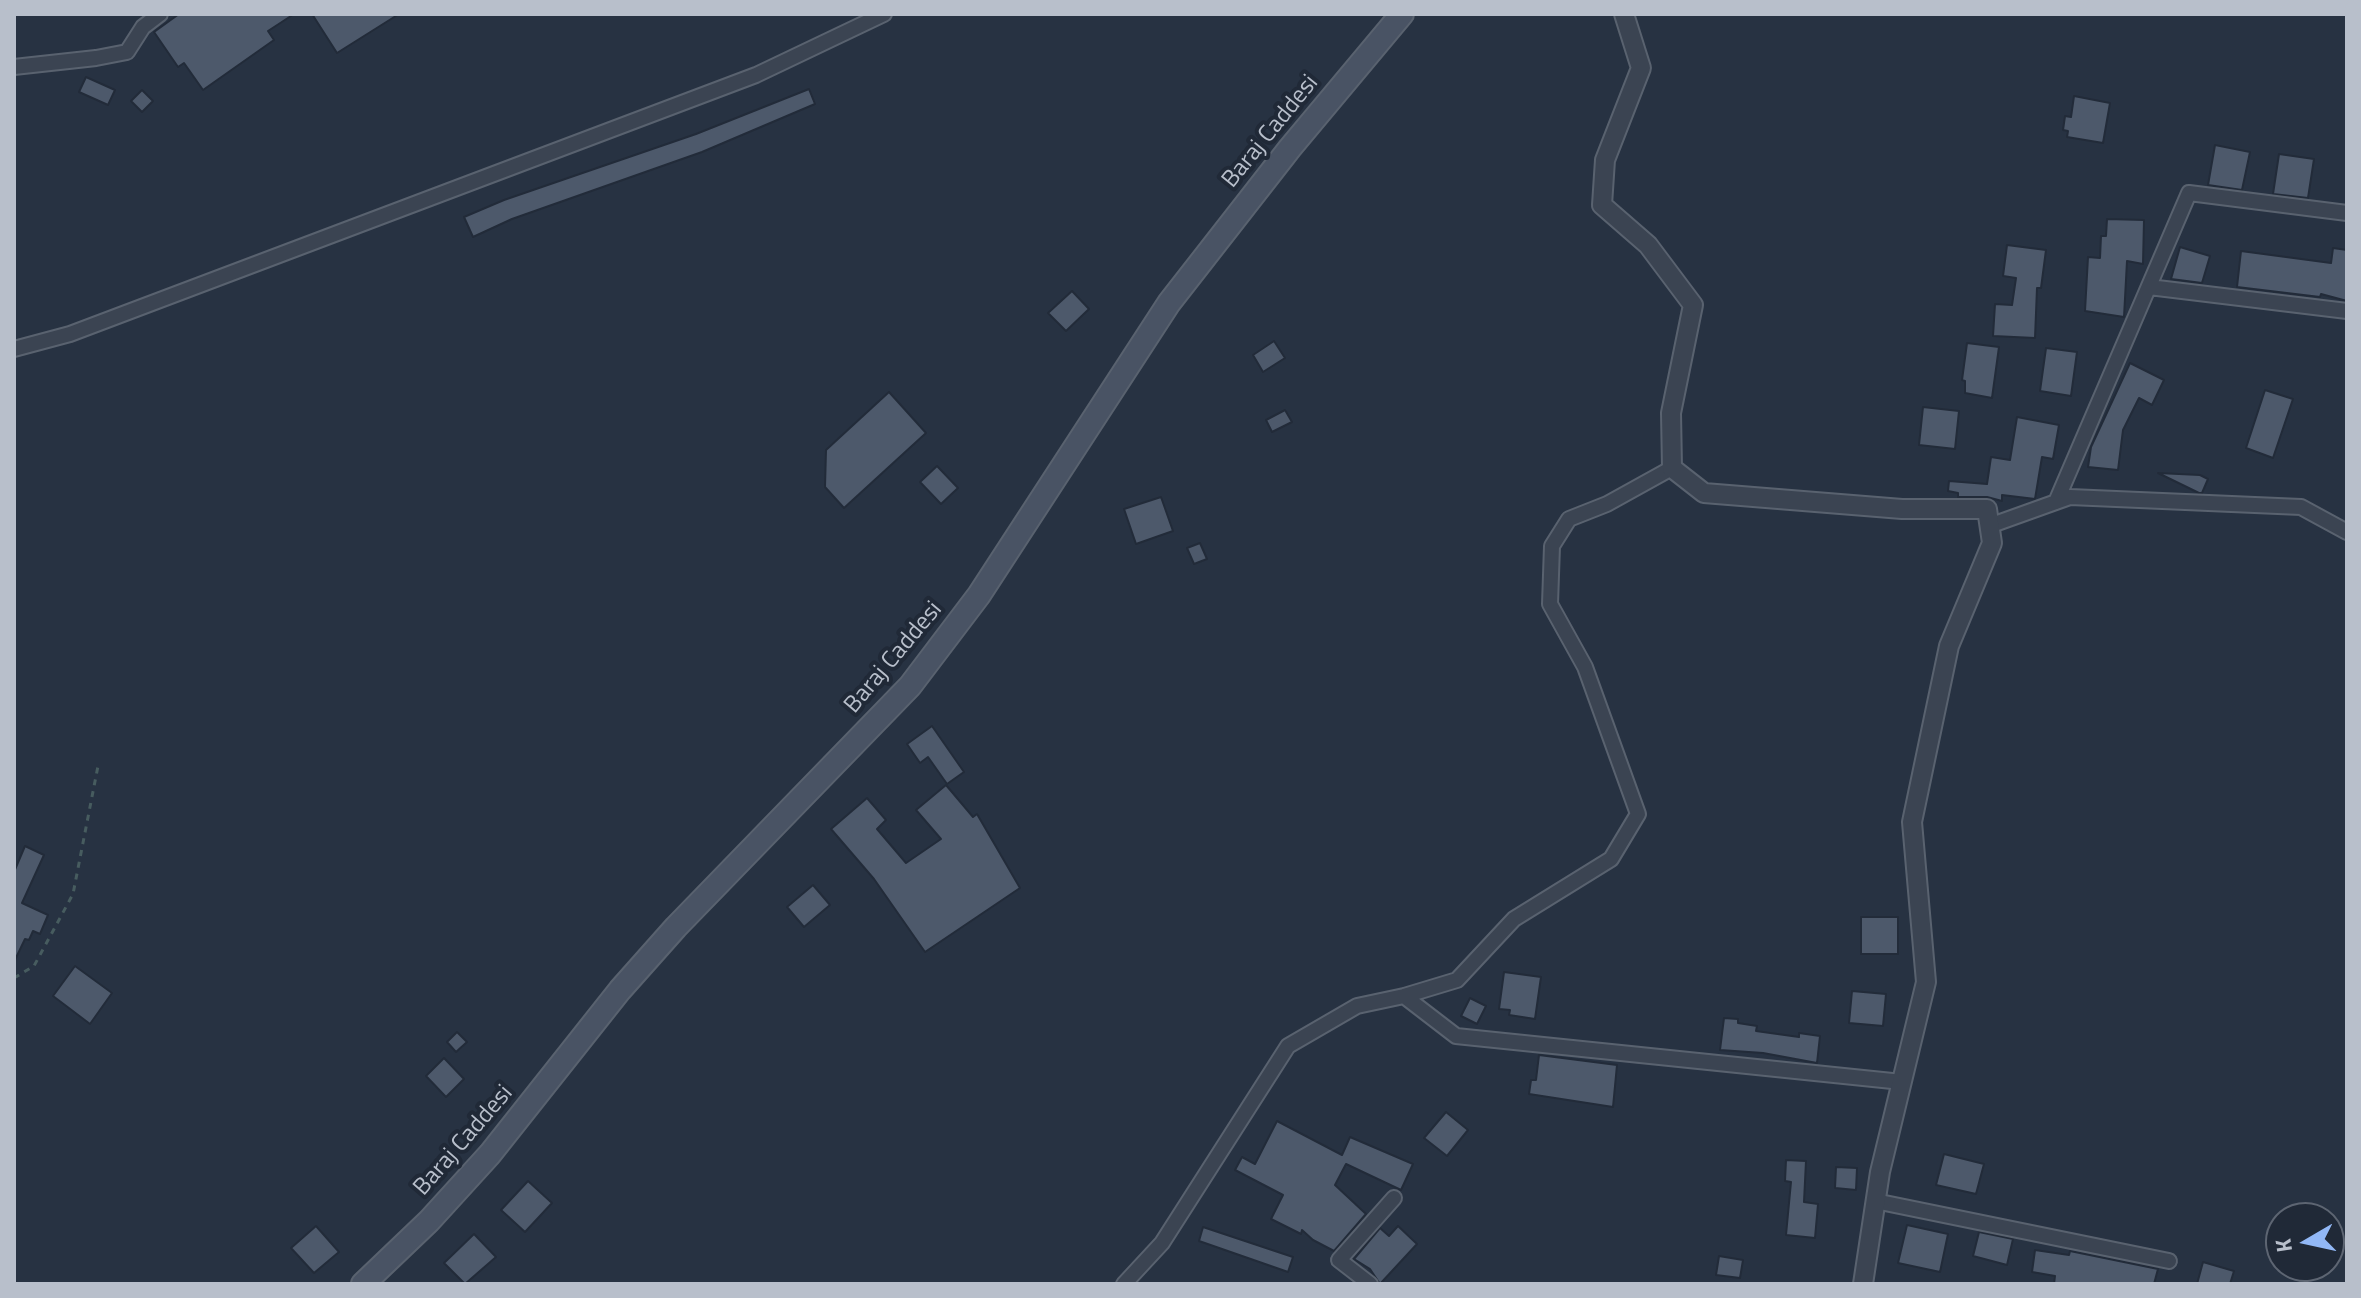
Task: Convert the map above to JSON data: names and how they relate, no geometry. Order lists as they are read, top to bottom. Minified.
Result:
{"streets":{"main road":["Baraj Caddesi"]},"north":"left"}
